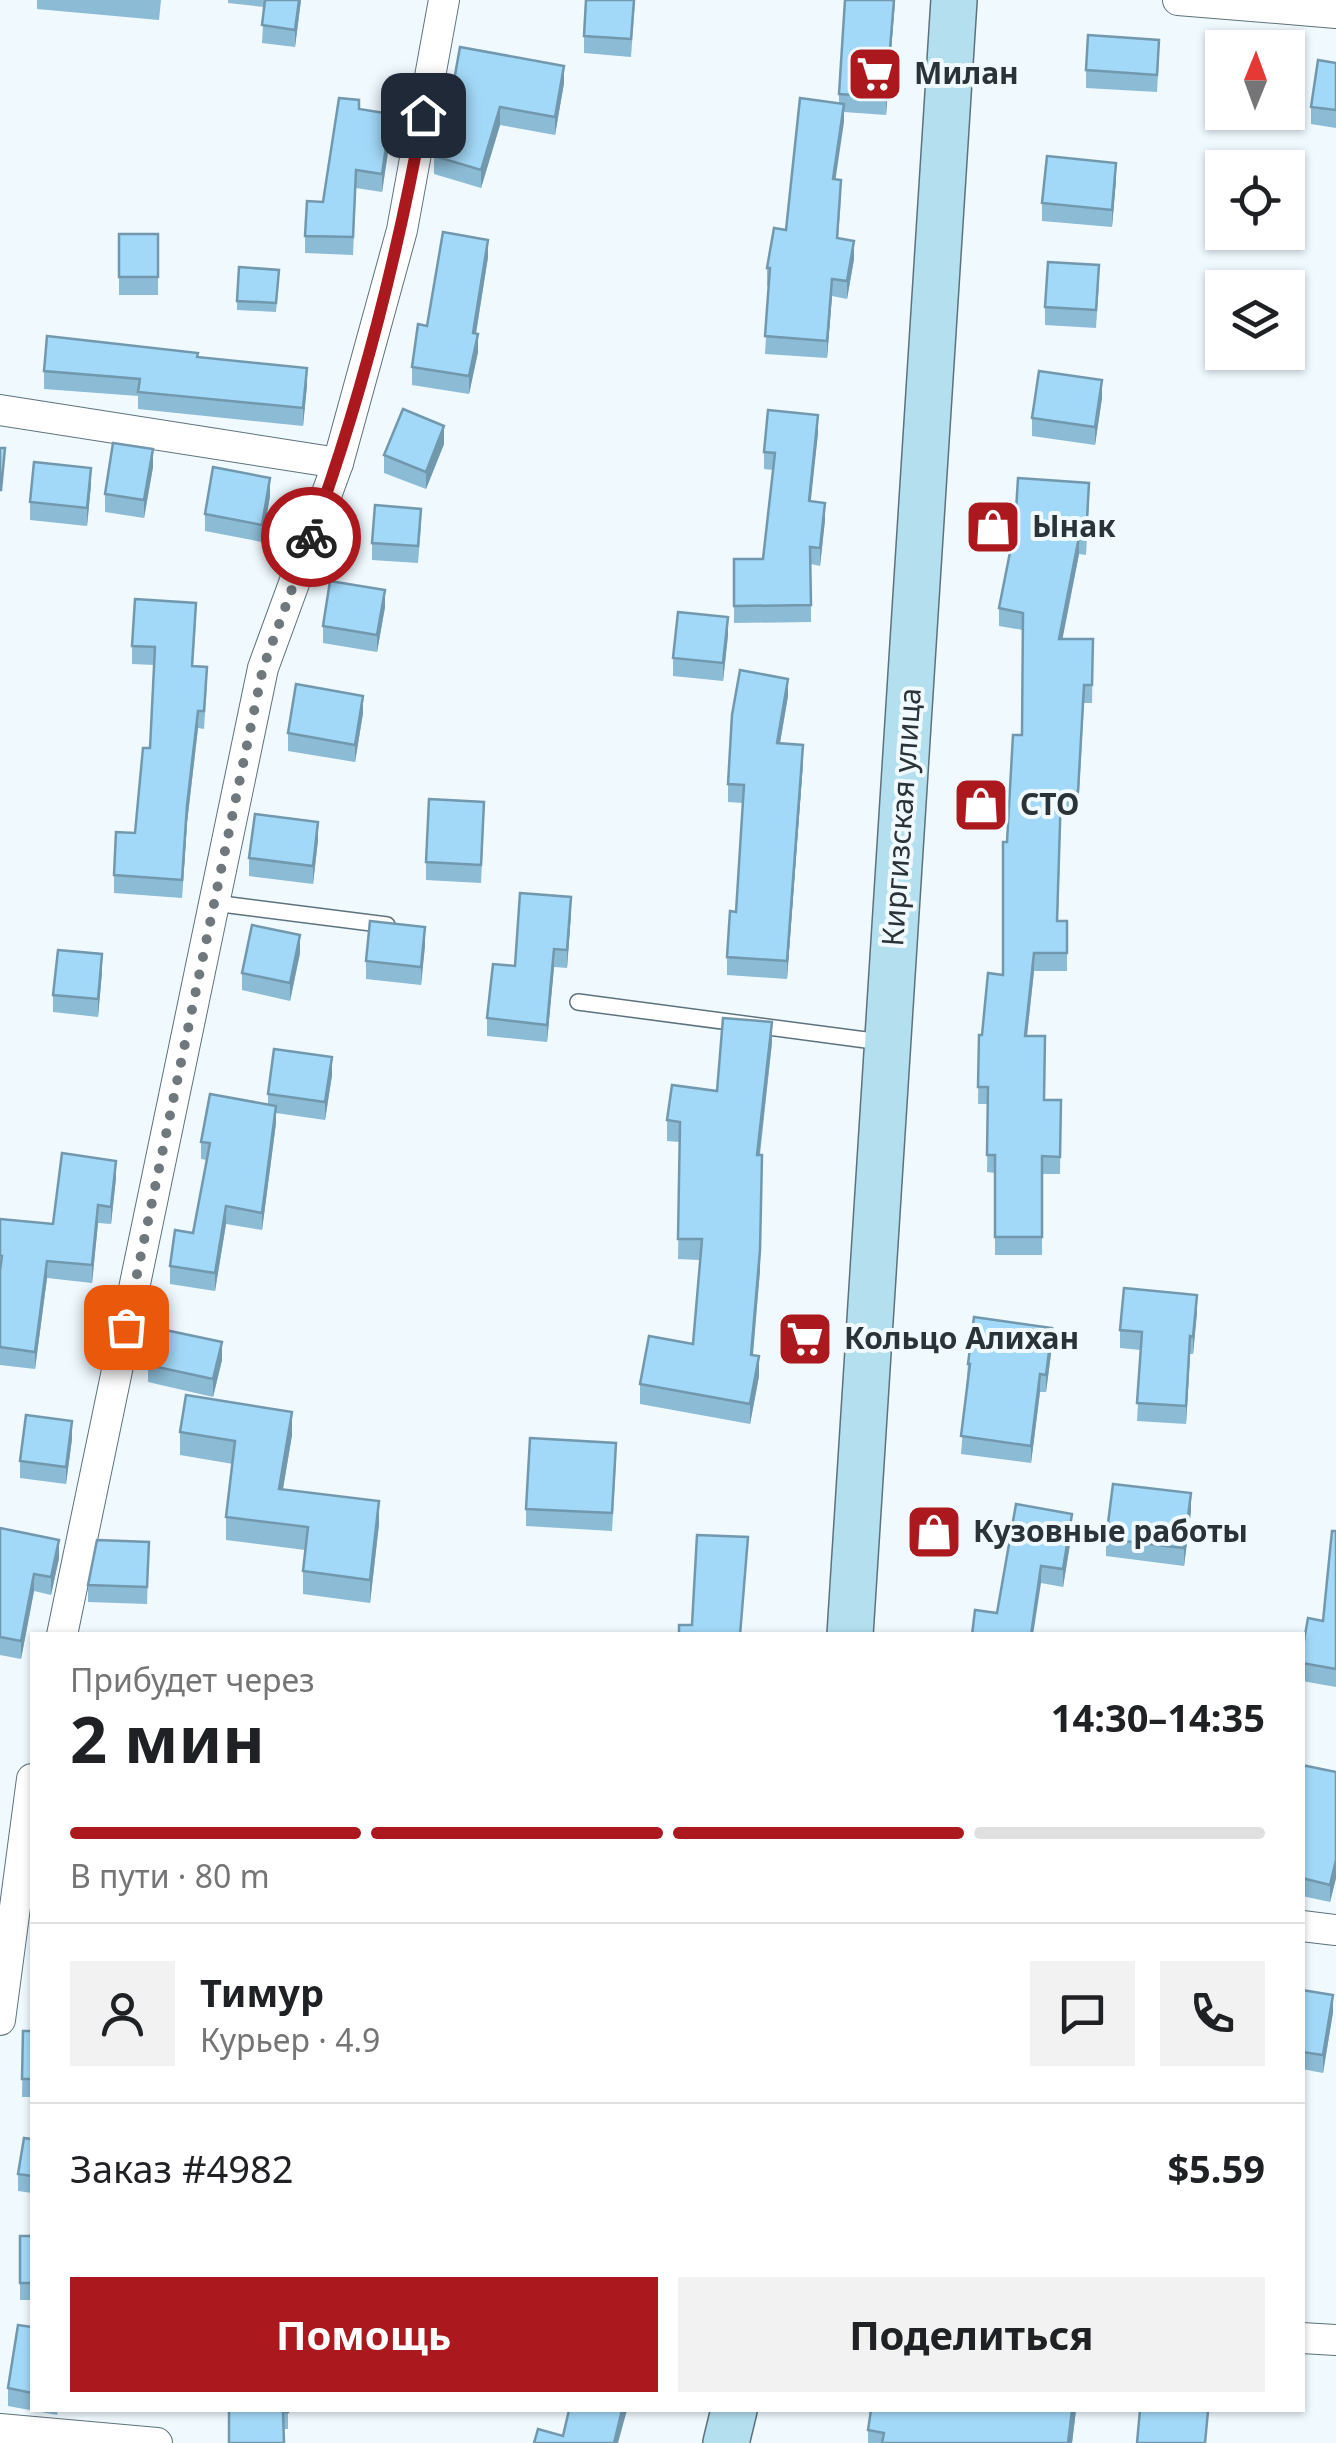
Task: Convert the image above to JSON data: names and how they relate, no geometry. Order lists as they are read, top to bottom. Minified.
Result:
{"streets":{"main road":["Киргизская улица"]},"places":{"supermarket":["Милан","Кольцо Алихан"],"shop":["Ынак","СТО","Кузовные работы"]},"north":"top","page":{"heading":["2 мин","Прибудет через","14:30–14:35"],"panel":["Тимур","Курьер · 4.9","Заказ #4982","$5.59"],"bar":"В пути · 80 m","buttons":["Помощь","Поделиться"]}}
